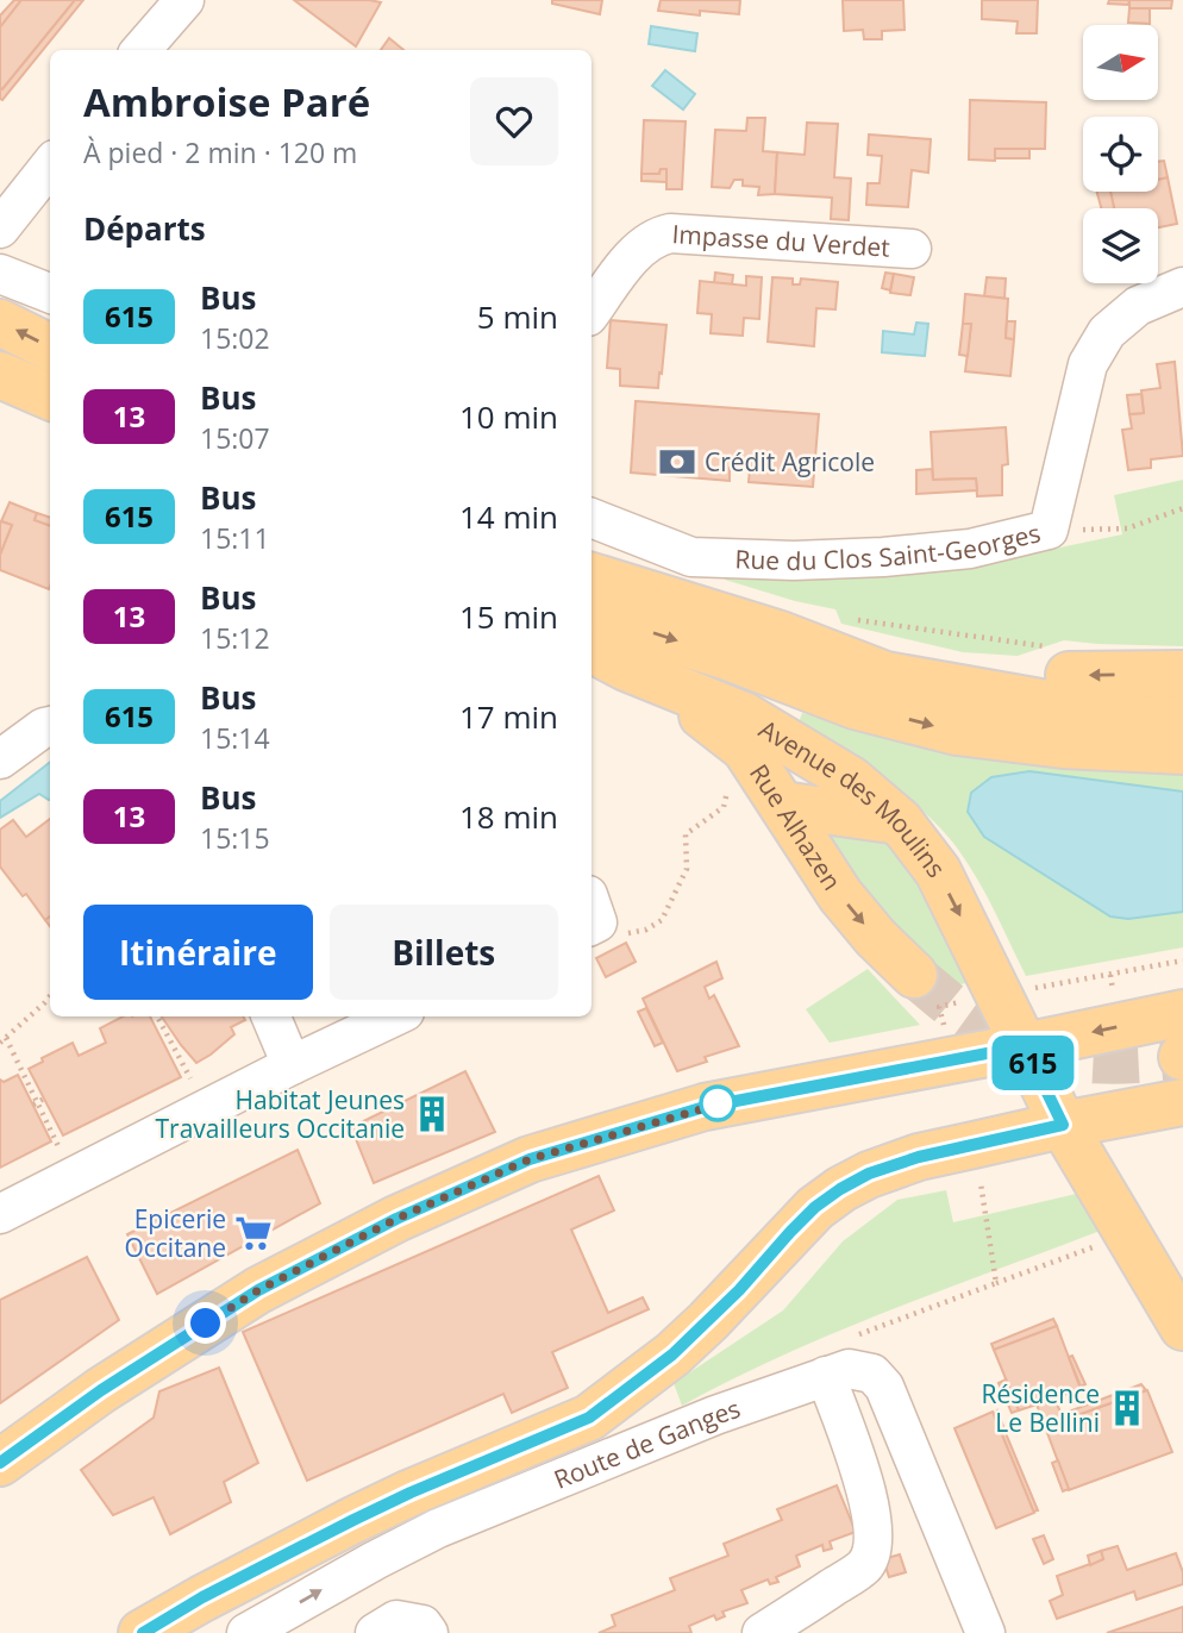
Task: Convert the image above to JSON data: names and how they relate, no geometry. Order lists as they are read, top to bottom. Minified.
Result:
{"streets":{"main road":["Avenue des Moulins","Rue Alhazen","Route de Ganges"],"street":["Impasse du Verdet","Rue du Clos Saint-Georges"]},"crossings":[["Avenue des Moulins","Rue Alhazen"],["Avenue des Moulins","Route de Ganges"]],"one_way":["Rue Alhazen"],"places":{"bank":["Crédit Agricole"],"building":["Habitat Jeunes Travailleurs Occitanie","Résidence Le Bellini"],"supermarket":["Epicerie Occitane"]},"lines":["bus line 615"],"north":"right","page":{"on_map":"615","heading":[["Ambroise Paré","À pied · 2 min · 120 m"],"Départs"],"list":[{"mark":"615","name":"Bus","note":"15:02","value":"5 min"},{"mark":"13","name":"Bus","note":"15:07","value":"10 min"},{"mark":"615","name":"Bus","note":"15:11","value":"14 min"},{"mark":"13","name":"Bus","note":"15:12","value":"15 min"},{"mark":"615","name":"Bus","note":"15:14","value":"17 min"},{"mark":"13","name":"Bus","note":"15:15","value":"18 min"}],"buttons":["Itinéraire","Billets"]}}
